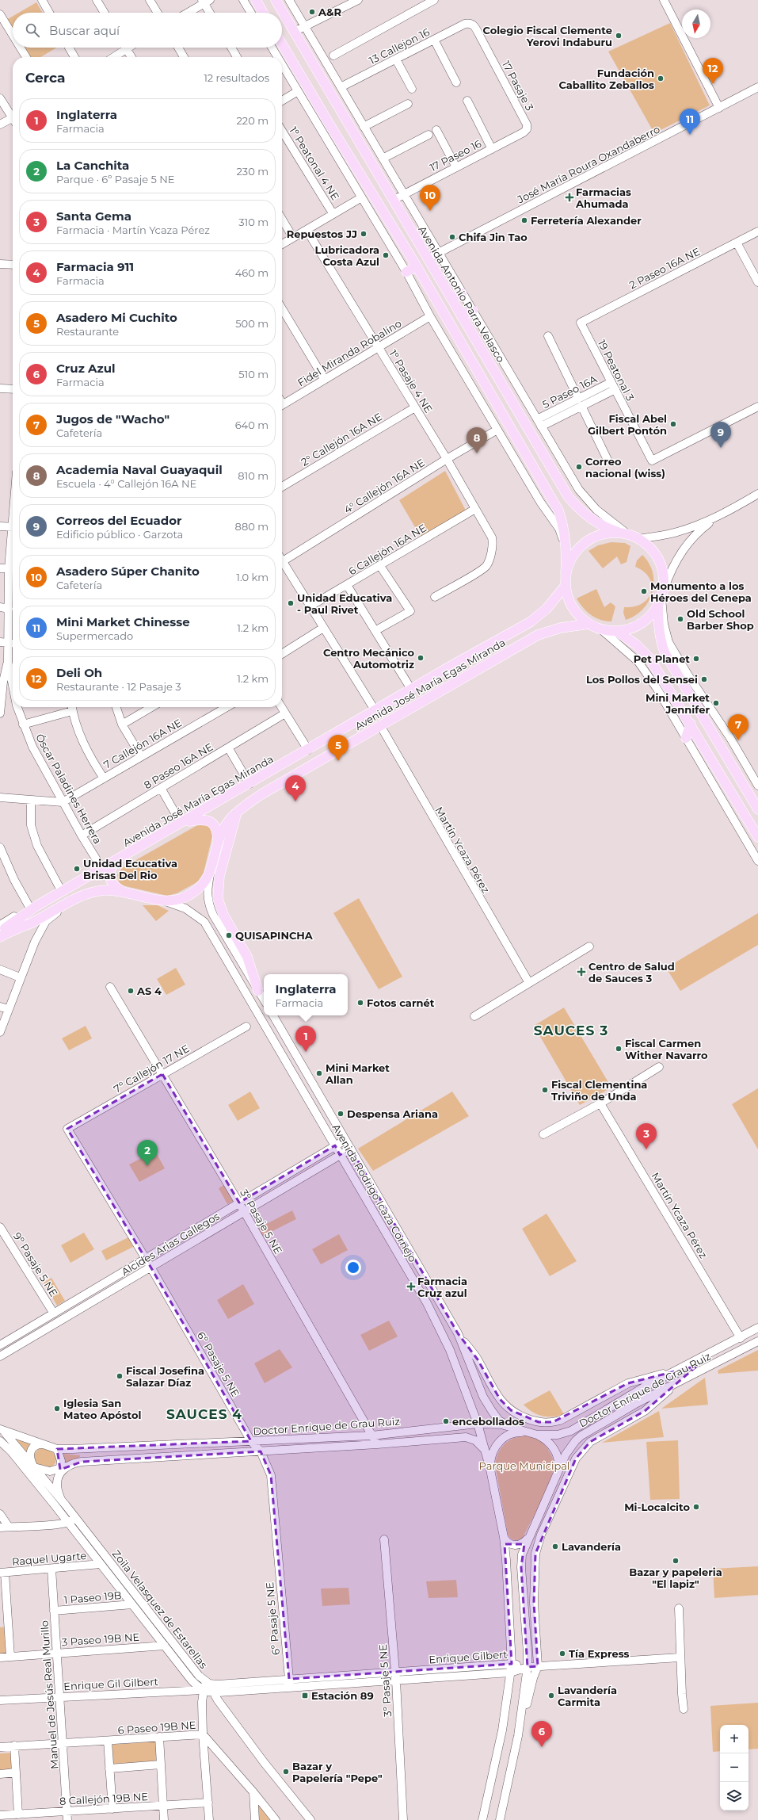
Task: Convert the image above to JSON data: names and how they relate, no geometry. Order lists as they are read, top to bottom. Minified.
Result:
{"streets":{"main road":["Avenida Antonio Parra Velasco","Avenida José María Egas Miranda"],"street":["13 Callejon 16","17 Pasaje 3","17 Paseo 16","1º Peatonal 4 NE","José María Roura Oxandaberro","2 Paseo 16A NE","Fidel Miranda Robalino","19 Peatonal 3","1º Pasaje 4 NE","5 Paseo 16A","2° Callejón 16A NE","4° Callejón 16A NE","6 Callejón 16A NE","7 Callejón 16A NE","8 Paseo 16A NE","Óscar Paladines Herrera","Martín Ycaza Pérez","7º Callejón 17 NE","Avenida Rodrigo Icaza Cornejo","3º Pasaje 5 NE","Alcides Arias Gallegos","9º Pasaje 5 NE","6º Pasaje 5 NE","Doctor Enrique de Grau Ruiz","Raquel Ugarte","1 Paseo 19B","Zoila Velasquez de Estarellas","3 Paseo 19B NE","Enrique Gilbert","Enrique Gil Gilbert","Manuel de Jesús Real Murillo","6 Paseo 19B NE","8 Callejón 19B NE"]},"crossings":[["13 Callejon 16","17 Pasaje 3"],["13 Callejon 16","Avenida Antonio Parra Velasco"],["17 Pasaje 3","17 Paseo 16"],["17 Paseo 16","Avenida Antonio Parra Velasco"],["José María Roura Oxandaberro","Avenida Antonio Parra Velasco"],["2 Paseo 16A NE","19 Peatonal 3"],["Avenida Antonio Parra Velasco","5 Paseo 16A"],["Avenida Antonio Parra Velasco","Avenida José María Egas Miranda"],["Fidel Miranda Robalino","1º Pasaje 4 NE"],["19 Peatonal 3","5 Paseo 16A"],["1º Pasaje 4 NE","2° Callejón 16A NE"],["1º Pasaje 4 NE","4° Callejón 16A NE"],["1º Pasaje 4 NE","6 Callejón 16A NE"],["Avenida José María Egas Miranda","Óscar Paladines Herrera"],["Avenida José María Egas Miranda","Martín Ycaza Pérez"],["Avenida José María Egas Miranda","Avenida Rodrigo Icaza Cornejo"],["7 Callejón 16A NE","Óscar Paladines Herrera"],["8 Paseo 16A NE","Óscar Paladines Herrera"],["Martín Ycaza Pérez","Doctor Enrique de Grau Ruiz"],["7º Callejón 17 NE","3º Pasaje 5 NE"],["7º Callejón 17 NE","6º Pasaje 5 NE"],["Avenida Rodrigo Icaza Cornejo","Alcides Arias Gallegos"],["Avenida Rodrigo Icaza Cornejo","Doctor Enrique de Grau Ruiz"],["Avenida Rodrigo Icaza Cornejo","Enrique Gilbert"],["3º Pasaje 5 NE","Alcides Arias Gallegos"],["3º Pasaje 5 NE","Doctor Enrique de Grau Ruiz"],["3º Pasaje 5 NE","Enrique Gilbert"],["Alcides Arias Gallegos","9º Pasaje 5 NE"],["Alcides Arias Gallegos","6º Pasaje 5 NE"],["6º Pasaje 5 NE","Doctor Enrique de Grau Ruiz"],["6º Pasaje 5 NE","Enrique Gilbert"],["Doctor Enrique de Grau Ruiz","Zoila Velasquez de Estarellas"],["Raquel Ugarte","Zoila Velasquez de Estarellas"],["Raquel Ugarte","Manuel de Jesús Real Murillo"],["1 Paseo 19B","Zoila Velasquez de Estarellas"],["1 Paseo 19B","Manuel de Jesús Real Murillo"],["Zoila Velasquez de Estarellas","3 Paseo 19B NE"],["Zoila Velasquez de Estarellas","Enrique Gilbert"],["Zoila Velasquez de Estarellas","Enrique Gil Gilbert"],["3 Paseo 19B NE","Manuel de Jesús Real Murillo"],["Enrique Gil Gilbert","Manuel de Jesús Real Murillo"],["Manuel de Jesús Real Murillo","6 Paseo 19B NE"],["Manuel de Jesús Real Murillo","8 Callejón 19B NE"]],"districts":["SAUCES 3","SAUCES 4"],"parks":["Parque Municipal"],"places":{"other":["A&R","Colegio Fiscal Clemente Yerovi Indaburu","Fundación Caballito Zeballos","Ferretería Alexander","Repuestos JJ","Chifa Jin Tao","Lubricadora Costa Azul","Fiscal Abel Gilbert Pontón","Correo nacional (wiss)","Monumento a los Héroes del Cenepa","Unidad Educativa - Paul Rivet","Old School Barber Shop","Centro Mecánico Automotriz","Pet Planet","Los Pollos del Sensei","Mini Market Jennifer","Unidad Ecucativa Brisas Del Rio","QUISAPINCHA","AS 4","Fotos carnét","Fiscal Carmen Wither Navarro","Mini Market Allan","Fiscal Clementina Triviño de Unda","Despensa Ariana","Fiscal Josefina Salazar Díaz","Iglesia San Mateo Apóstol","encebollados","Mi-Localcito","Lavandería","Bazar y papeleria \"El lapiz\"","Tía Express","Lavandería Carmita","Bazar y Papelería \"Pepe\""],"health":["Farmacias Ahumada","Centro de Salud de Sauces 3","Farmacia Cruz azul"],"transit":["Estación 89"]},"north":"bottom","page":{"search":"Buscar aquí","heading":["Cerca","12 resultados"],"pins":["12","11","10","9","8","7","5","4","1","3","2","6"],"list":[{"mark":"1","name":"Inglaterra","note":"Farmacia","value":"220 m"},{"mark":"2","name":"La Canchita","note":"Parque · 6º Pasaje 5 NE","value":"230 m"},{"mark":"3","name":"Santa Gema","note":"Farmacia · Martín Ycaza Pérez","value":"310 m"},{"mark":"4","name":"Farmacia 911","note":"Farmacia","value":"460 m"},{"mark":"5","name":"Asadero Mi Cuchito","note":"Restaurante","value":"500 m"},{"mark":"6","name":"Cruz Azul","note":"Farmacia","value":"510 m"},{"mark":"7","name":"Jugos de \"Wacho\"","note":"Cafetería","value":"640 m"},{"mark":"8","name":"Academia Naval Guayaquil","note":"Escuela · 4° Callejón 16A NE","value":"810 m"},{"mark":"9","name":"Correos del Ecuador","note":"Edificio público · Garzota","value":"880 m"},{"mark":"10","name":"Asadero Súper Chanito","note":"Cafetería","value":"1.0 km"},{"mark":"11","name":"Mini Market Chinesse","note":"Supermercado","value":"1.2 km"},{"mark":"12","name":"Deli Oh","note":"Restaurante · 12 Pasaje 3","value":"1.2 km"}],"popup":["Inglaterra","Farmacia"],"map_buttons":["+","−"]}}
